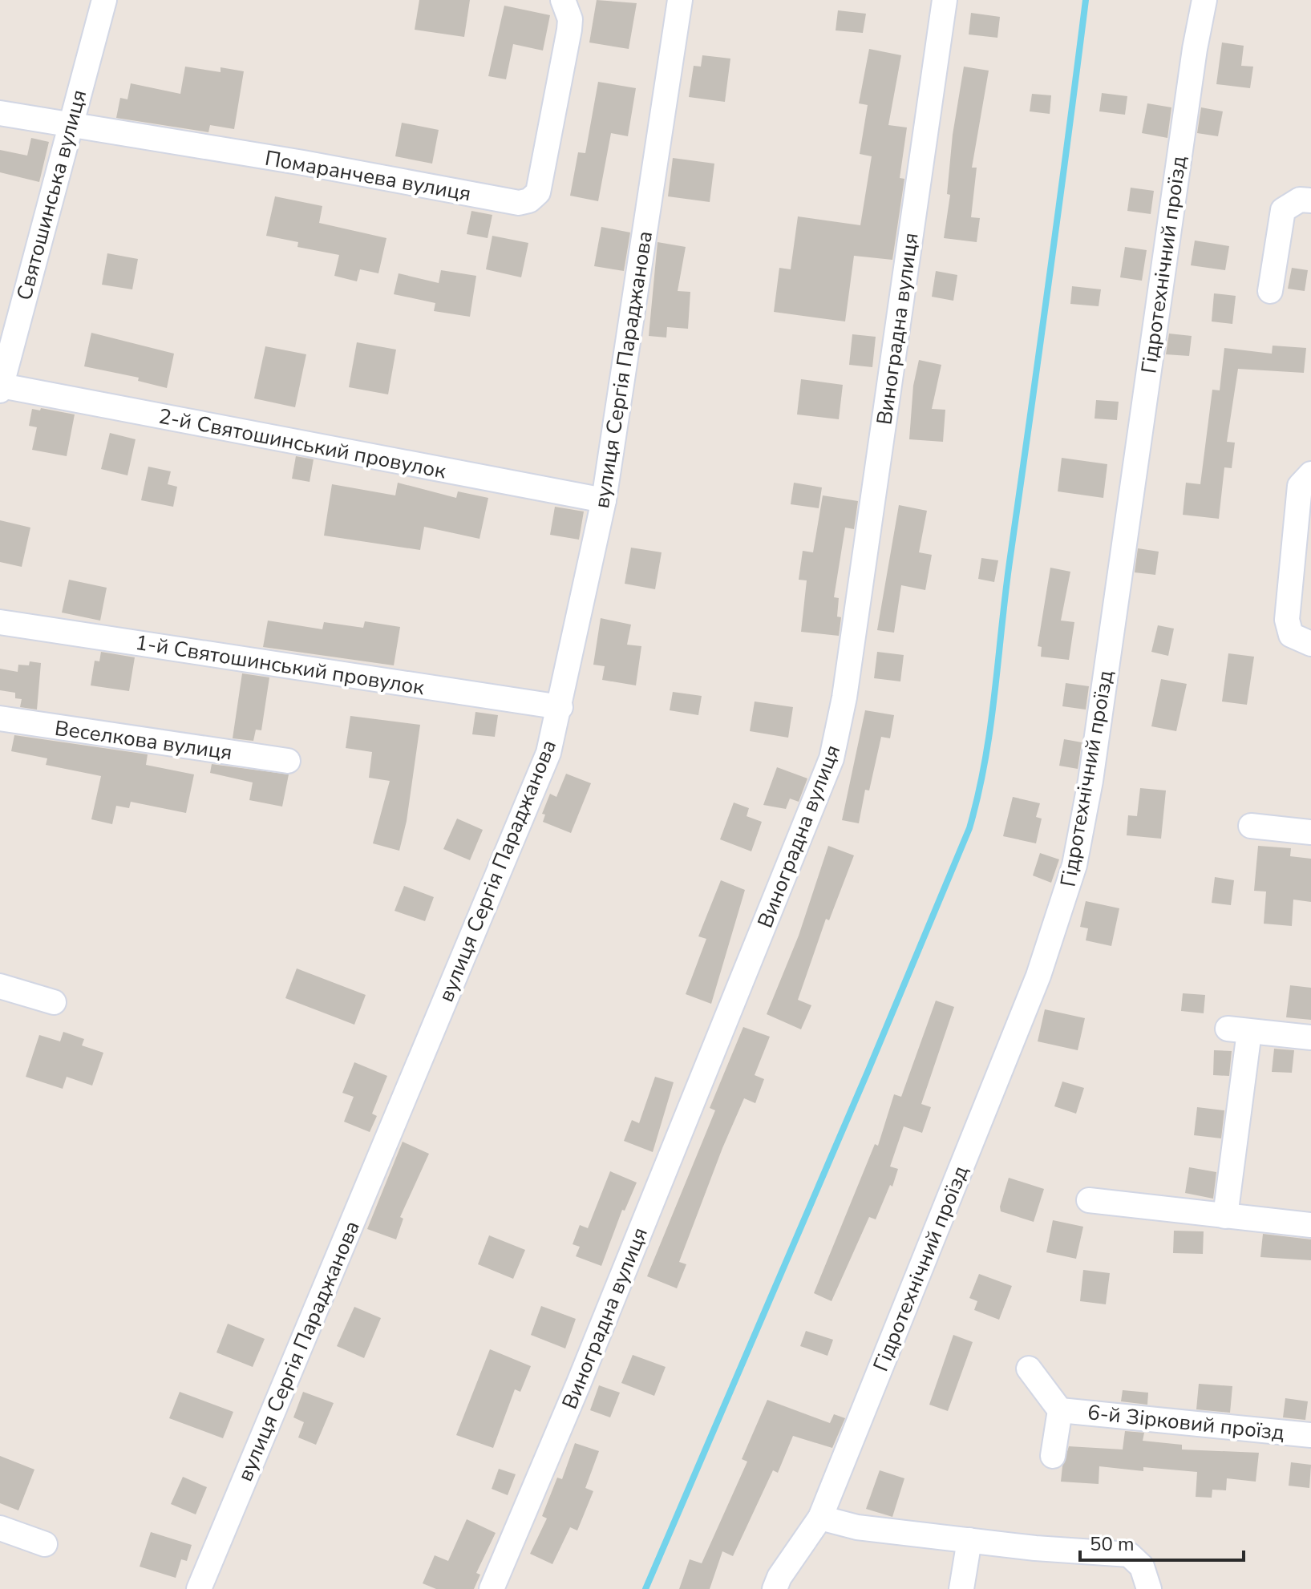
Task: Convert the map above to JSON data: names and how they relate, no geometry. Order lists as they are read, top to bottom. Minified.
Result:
{"streets":{"street":["Помаранчева вулиця","Святошинська вулиця","Гідротехнічний проїзд","Виноградна вулиця","вулиця Сергія Параджанова","2-й Святошинський провулок","1-й Святошинський провулок","Веселкова вулиця","6-й Зірковий проїзд"]},"crossings":[["Помаранчева вулиця","Святошинська вулиця"],["Святошинська вулиця","2-й Святошинський провулок"],["вулиця Сергія Параджанова","2-й Святошинський провулок"],["вулиця Сергія Параджанова","1-й Святошинський провулок"]],"scale_bar":"50 m"}
